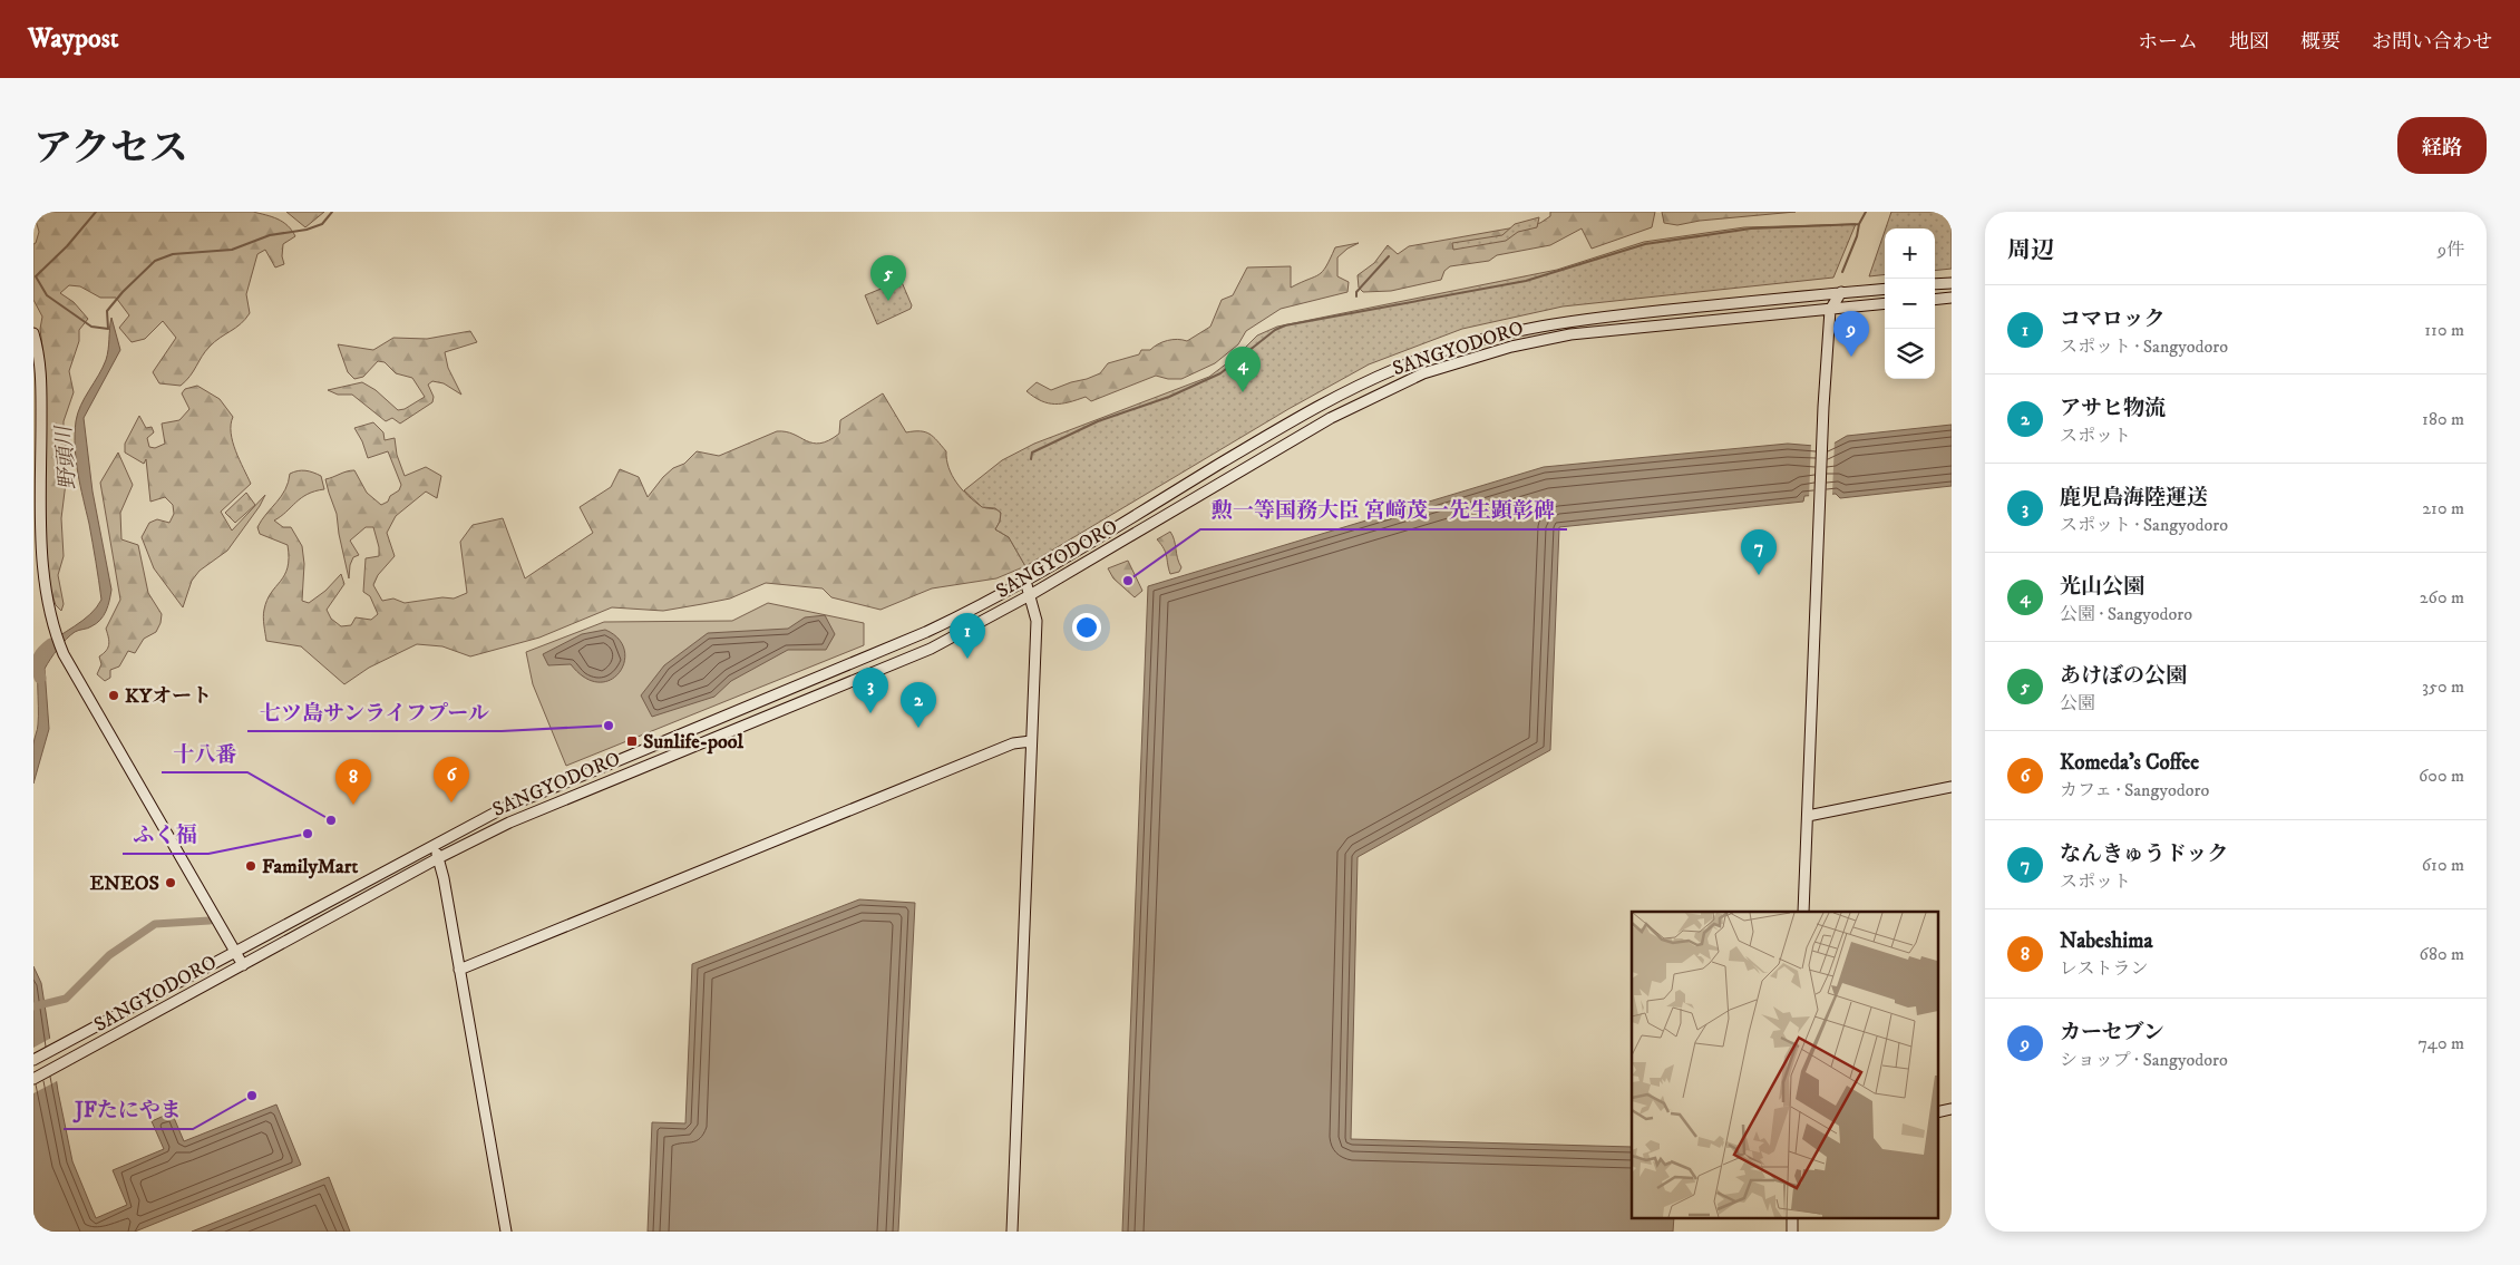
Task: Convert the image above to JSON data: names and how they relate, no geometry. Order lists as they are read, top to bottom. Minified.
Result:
{"streets":{"main road":["SANGYODORO"]},"water":["野頭川"],"places":{"other":["勲一等国務大臣 宮﨑茂一先生顕彰碑","KYオート","七ツ島サンライフプール","十八番","ふく福","FamilyMart","ENEOS","JFたにやま"],"transit":["Sunlife-pool"]},"page":{"header":"Waypost","nav":["ホーム","地図","概要","お問い合わせ"],"title":"アクセス","buttons":"経路","heading":["周辺","9件"],"map_buttons":["+","−"],"pins":["5","9","4","7","1","3","2","6","8"],"list":[{"mark":"1","name":"コマロック","note":"スポット · Sangyodoro","value":"110 m"},{"mark":"2","name":"アサヒ物流","note":"スポット","value":"180 m"},{"mark":"3","name":"鹿児島海陸運送","note":"スポット · Sangyodoro","value":"210 m"},{"mark":"4","name":"光山公園","note":"公園 · Sangyodoro","value":"260 m"},{"mark":"5","name":"あけぼの公園","note":"公園","value":"350 m"},{"mark":"6","name":"Komeda's Coffee","note":"カフェ · Sangyodoro","value":"600 m"},{"mark":"7","name":"なんきゅうドック","note":"スポット","value":"610 m"},{"mark":"8","name":"Nabeshima","note":"レストラン","value":"680 m"},{"mark":"9","name":"カーセブン","note":"ショップ · Sangyodoro","value":"740 m"}]}}
